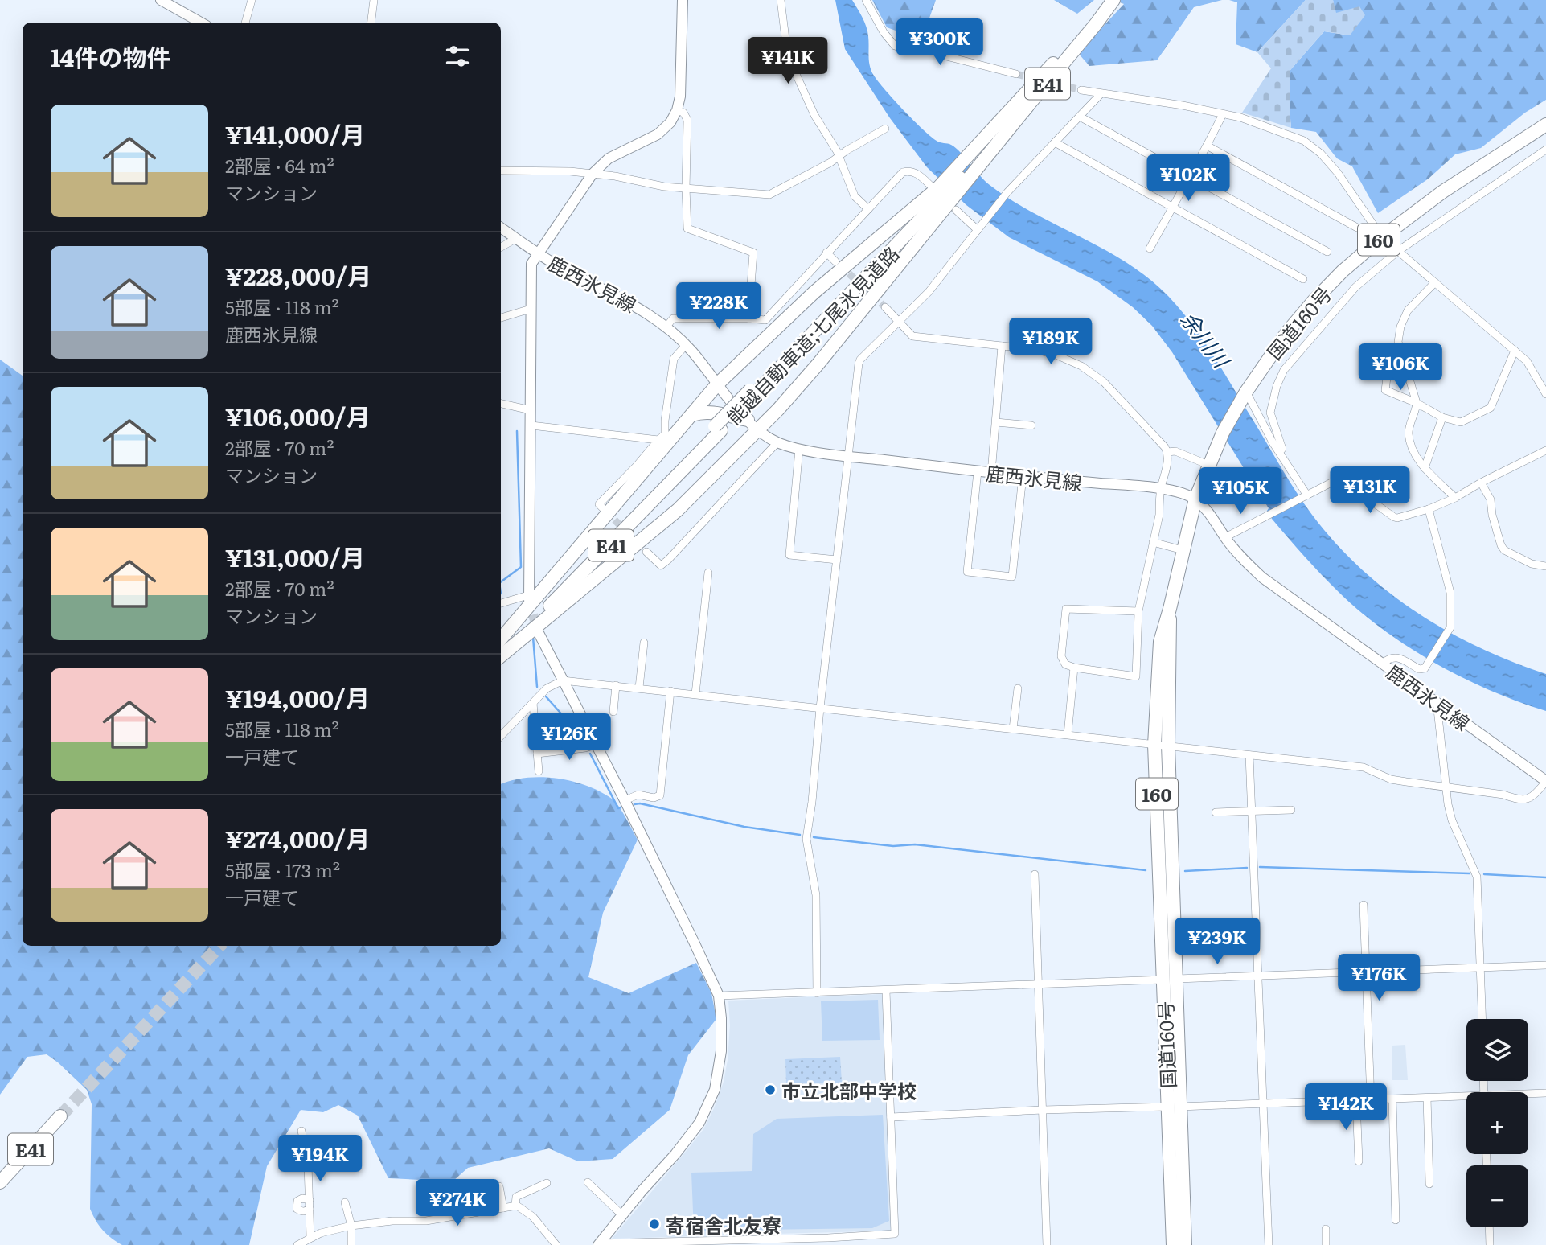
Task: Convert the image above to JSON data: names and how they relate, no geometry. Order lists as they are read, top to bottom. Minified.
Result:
{"streets":{"highway":["E41","160","国道160号","能越自動車道;七尾氷見道路"],"street":["鹿西氷見線"]},"crossings":[["鹿西氷見線","国道160号"]],"water":["余川川"],"places":["市立北部中学校","寄宿舎北友寮"],"page":{"price":["¥300K","¥141K","¥102K","¥228K","¥189K","¥106K","¥131K","¥105K","¥126K","¥239K","¥176K","¥142K","¥194K","¥274K"],"heading":"14件の物件","list":[{"name":"¥141,000/月","note":"2部屋 · 64 m² · マンション"},{"name":"¥228,000/月","note":"5部屋 · 118 m² · 鹿西氷見線"},{"name":"¥106,000/月","note":"2部屋 · 70 m² · マンション"},{"name":"¥131,000/月","note":"2部屋 · 70 m² · マンション"},{"name":"¥194,000/月","note":"5部屋 · 118 m² · 一戸建て"},{"name":"¥274,000/月","note":"5部屋 · 173 m² · 一戸建て"}],"map_buttons":["+","−"]}}
